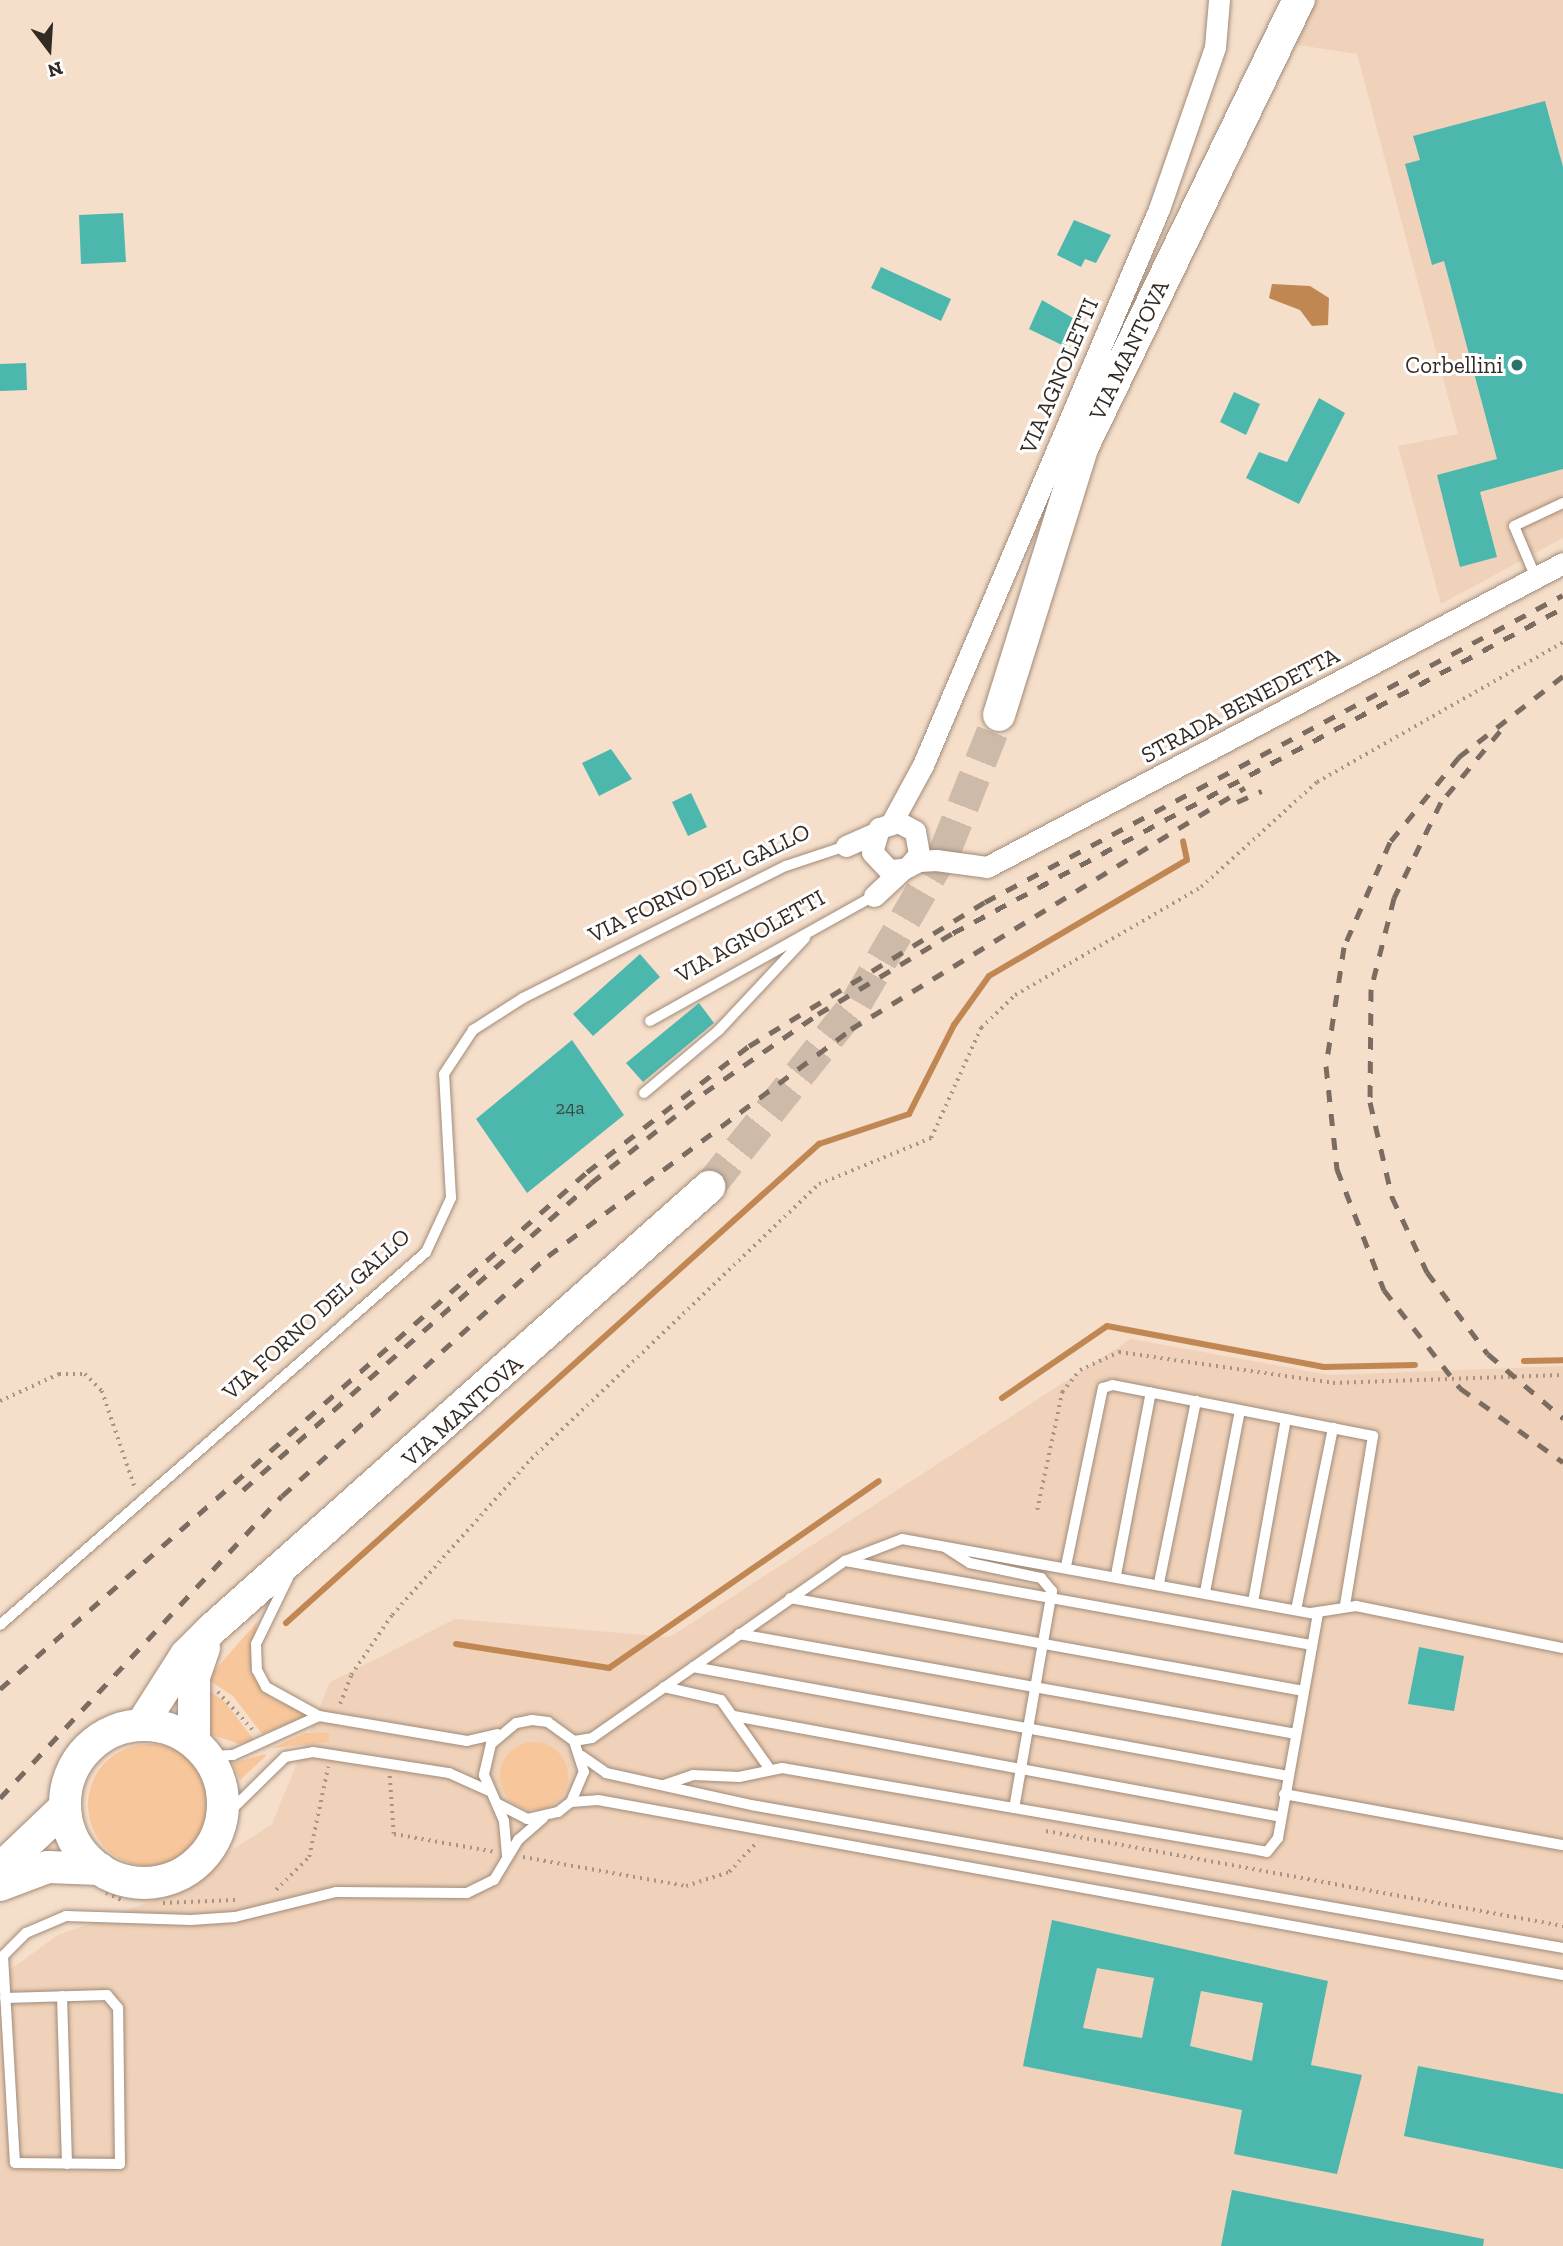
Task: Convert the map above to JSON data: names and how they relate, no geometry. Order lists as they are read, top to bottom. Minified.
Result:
{"streets":{"main road":["VIA MANTOVA"],"street":["VIA AGNOLETTI","STRADA BENEDETTA","VIA FORNO DEL GALLO"]},"crossings":[["VIA AGNOLETTI","STRADA BENEDETTA"],["VIA AGNOLETTI","VIA FORNO DEL GALLO"],["STRADA BENEDETTA","VIA FORNO DEL GALLO"]],"places":["Corbellini"],"house_numbers":["24a"],"north":"bottom"}
